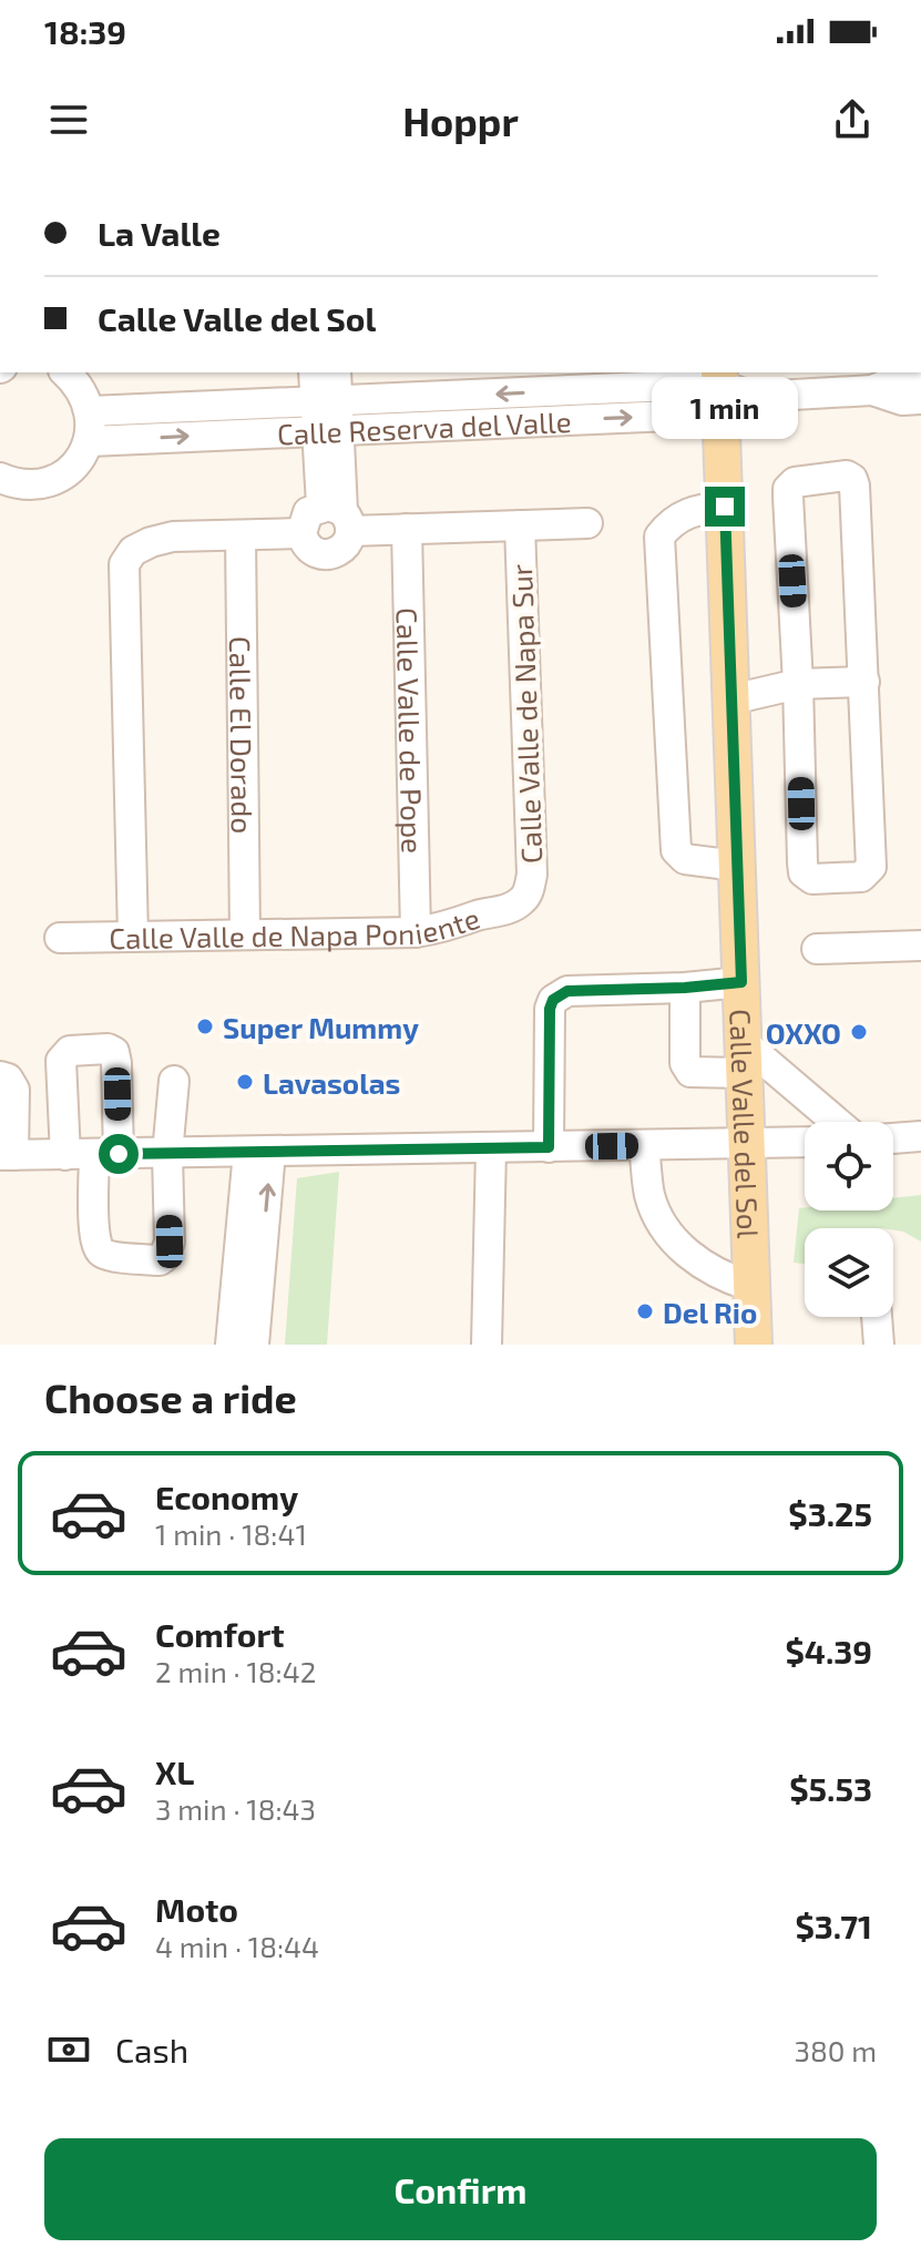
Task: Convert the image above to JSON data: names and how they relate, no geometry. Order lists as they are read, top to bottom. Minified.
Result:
{"streets":{"main road":["Calle Valle del Sol"],"street":["Calle Reserva del Valle","Calle Valle de Napa Sur","Calle Valle de Pope","Calle El Dorado","Calle Valle de Napa Poniente"]},"crossings":[["Calle Reserva del Valle","Calle Valle del Sol"],["Calle Valle de Napa Sur","Calle Valle de Napa Poniente"],["Calle Valle de Pope","Calle Valle de Napa Poniente"],["Calle El Dorado","Calle Valle de Napa Poniente"]],"places":["Super Mummy","OXXO","Lavasolas","Del Rio"],"page":{"status":"18:39","header":"Hoppr","banner":["La Valle","Calle Valle del Sol"],"bubble":"1 min","heading":"Choose a ride","list":[{"name":"Economy","note":"1 min · 18:41","value":"$3.25"},{"name":"Comfort","note":"2 min · 18:42","value":"$4.39"},{"name":"XL","note":"3 min · 18:43","value":"$5.53"},{"name":"Moto","note":"4 min · 18:44","value":"$3.71"}],"pay":["Cash","380 m"],"buttons":"Confirm"}}
